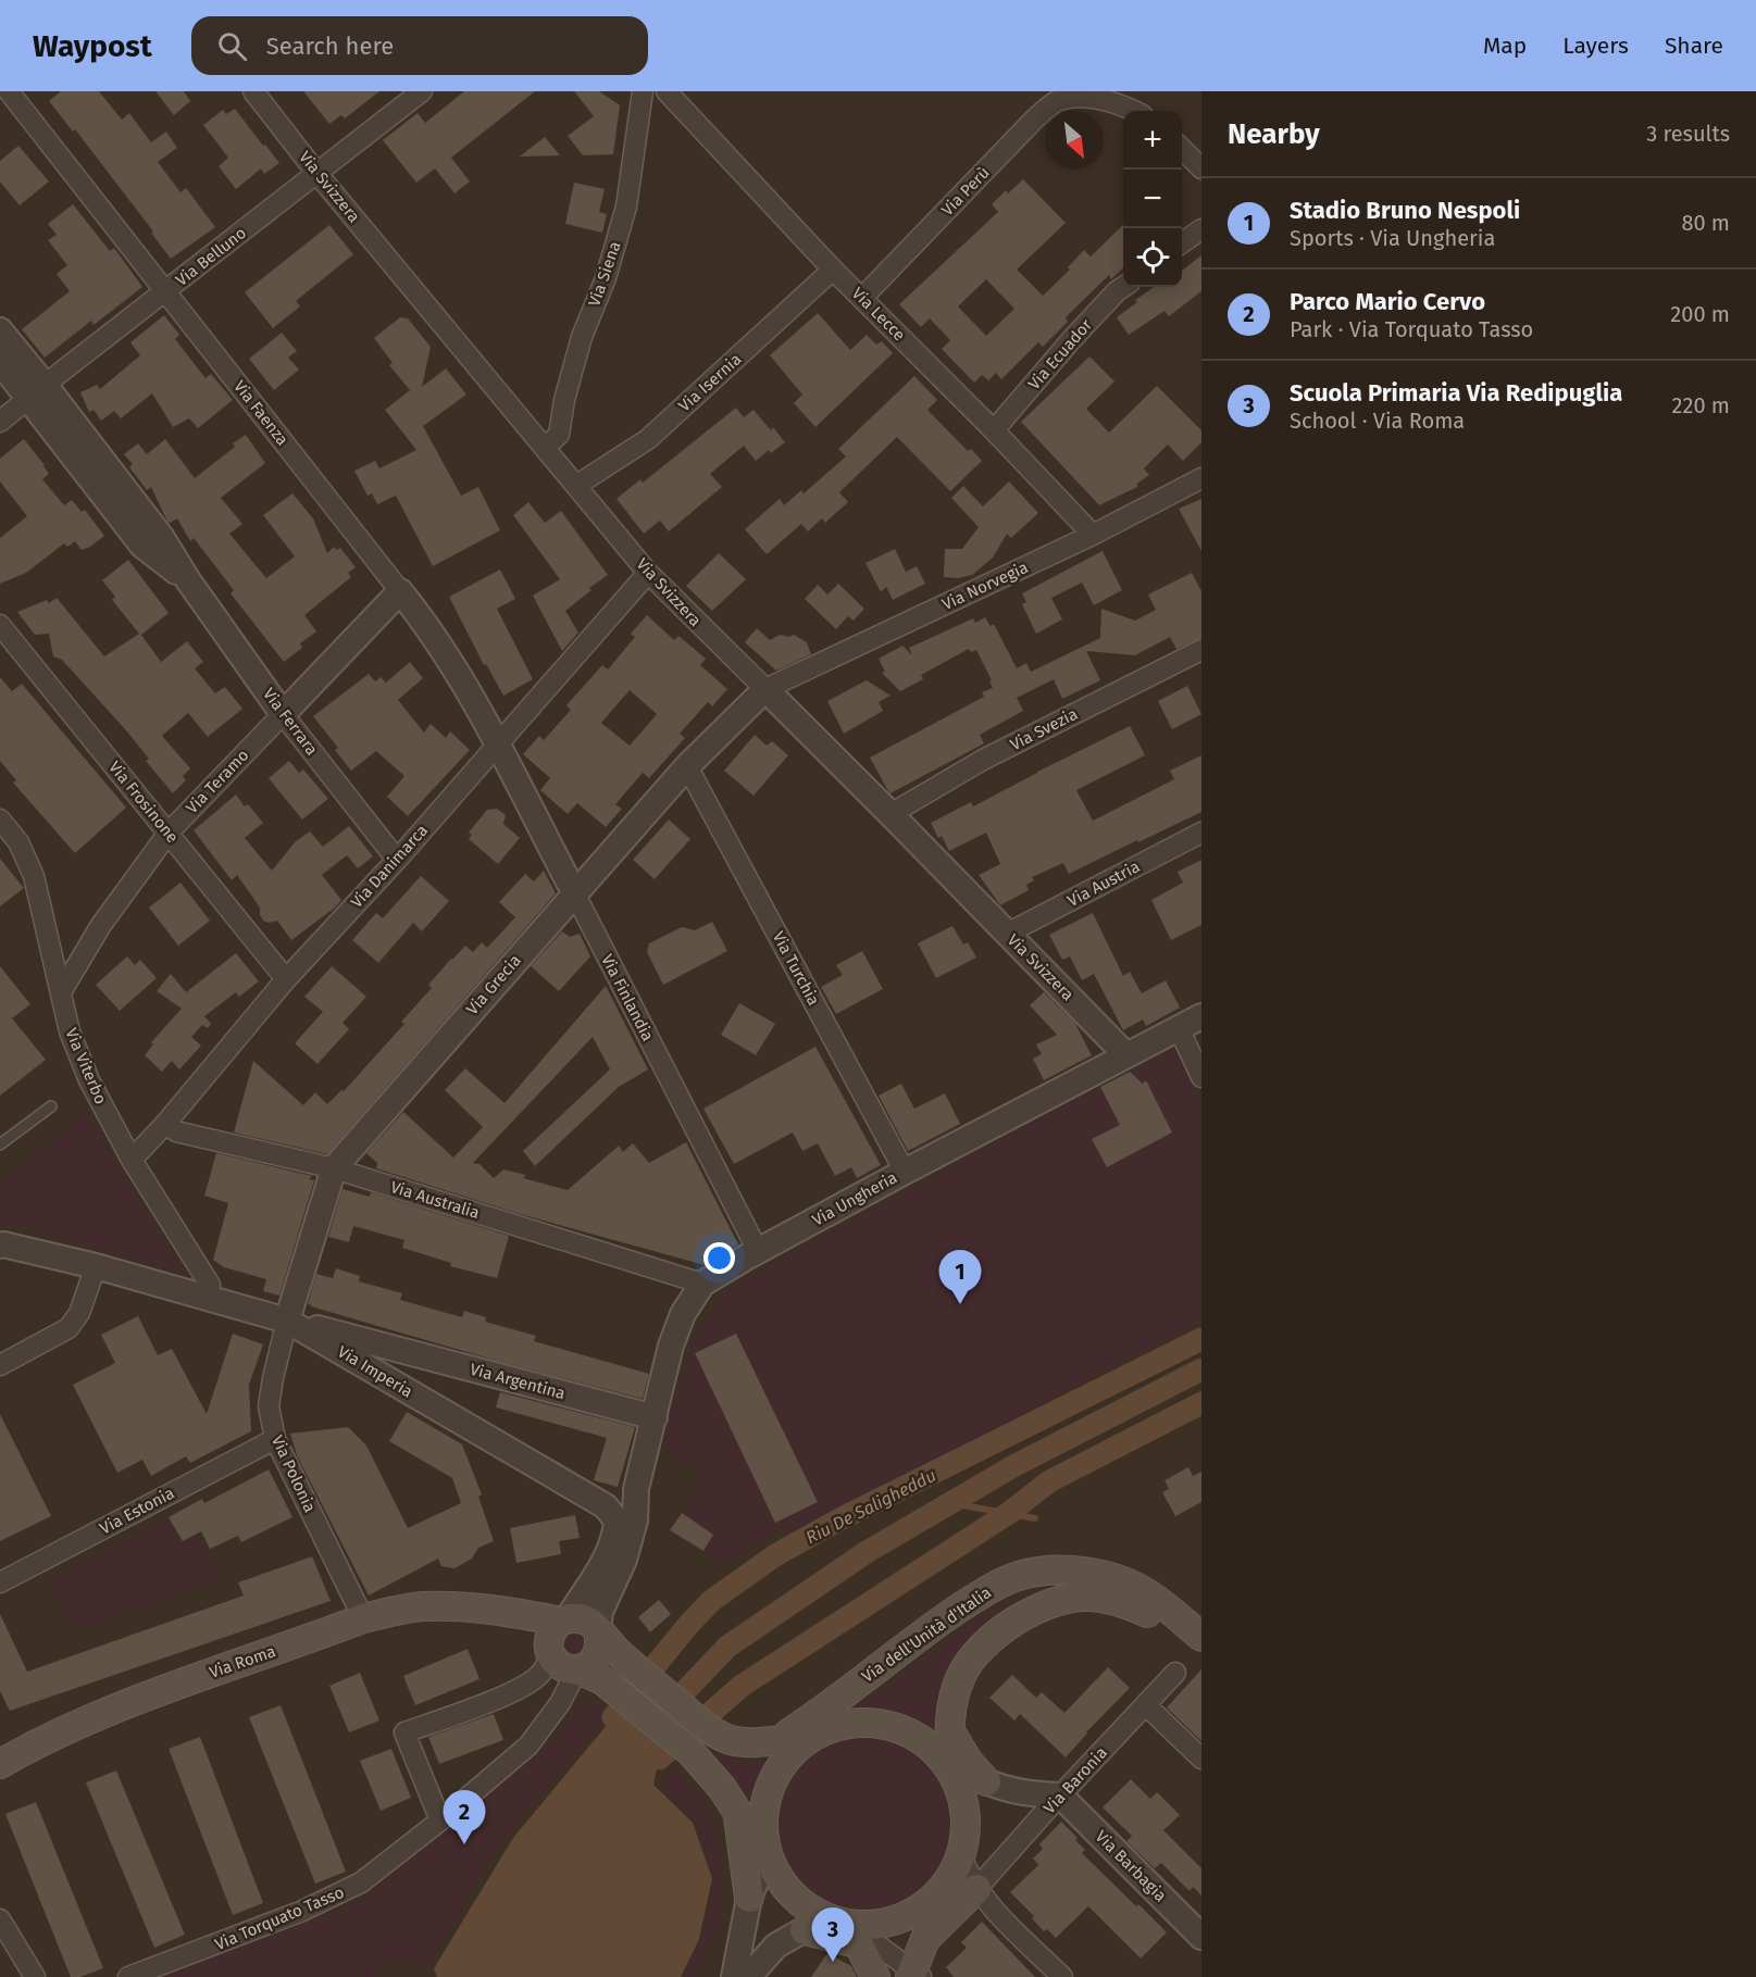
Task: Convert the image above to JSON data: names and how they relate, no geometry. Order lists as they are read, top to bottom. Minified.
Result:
{"streets":{"main road":["Via dell'Unità d'Italia","Via Roma"],"street":["Via Svizzera","Via Perù","Via Belluno","Via Siena","Via Lecce","Via Ecuador","Via Isernia","Via Faenza","Via Norvegia","Via Ferrara","Via Svezia","Via Teramo","Via Frosinone","Via Danimarca","Via Austria","Via Turchia","Via Grecia","Via Finlandia","Via Viterbo","Via Ungheria","Via Australia","Via Imperia","Via Argentina","Via Polonia","Via Estonia","Via Baronia","Via Barbagia","Via Torquato Tasso"]},"crossings":[["Via Svizzera","Via Belluno"],["Via Svizzera","Via Siena"],["Via Svizzera","Via Isernia"],["Via Svizzera","Via Norvegia"],["Via Svizzera","Via Svezia"],["Via Svizzera","Via Danimarca"],["Via Svizzera","Via Austria"],["Via Svizzera","Via Grecia"],["Via Svizzera","Via Ungheria"],["Via Perù","Via Lecce"],["Via Belluno","Via Faenza"],["Via Belluno","Via Ferrara"],["Via Lecce","Via Ecuador"],["Via Lecce","Via Isernia"],["Via Lecce","Via Norvegia"],["Via Faenza","Via Teramo"],["Via Faenza","Via Danimarca"],["Via Faenza","Via Finlandia"],["Via Norvegia","Via Grecia"],["Via Ferrara","Via Teramo"],["Via Ferrara","Via Danimarca"],["Via Teramo","Via Frosinone"],["Via Teramo","Via Viterbo"],["Via Frosinone","Via Danimarca"],["Via Danimarca","Via Finlandia"],["Via Danimarca","Via Viterbo"],["Via Danimarca","Via Australia"],["Via Turchia","Via Grecia"],["Via Turchia","Via Ungheria"],["Via Grecia","Via Finlandia"],["Via Grecia","Via Australia"],["Via Grecia","Via Imperia"],["Via Grecia","Via Argentina"],["Via Grecia","Via Polonia"],["Via Finlandia","Via Ungheria"],["Via Viterbo","Via Imperia"],["Via Ungheria","Via Australia"],["Via Ungheria","Via Argentina"],["Via Ungheria","Via Roma"],["Via Ungheria","Via Torquato Tasso"],["Via Imperia","Via Argentina"],["Via Imperia","Via Polonia"],["Via Argentina","Via Polonia"],["Via Polonia","Via Estonia"],["Via Polonia","Via Roma"],["Via Roma","Via Torquato Tasso"],["Via Baronia","Via Barbagia"]],"water":["Riu De Saligheddu"],"north":"bottom right","page":{"header":"Waypost","search":"Search here","nav":["Map","Layers","Share"],"heading":["Nearby","3 results"],"map_buttons":["+","−"],"list":[{"mark":"1","name":"Stadio Bruno Nespoli","note":"Sports · Via Ungheria","value":"80 m"},{"mark":"2","name":"Parco Mario Cervo","note":"Park · Via Torquato Tasso","value":"200 m"},{"mark":"3","name":"Scuola Primaria Via Redipuglia","note":"School · Via Roma","value":"220 m"}],"pins":["1","2","3"]}}
